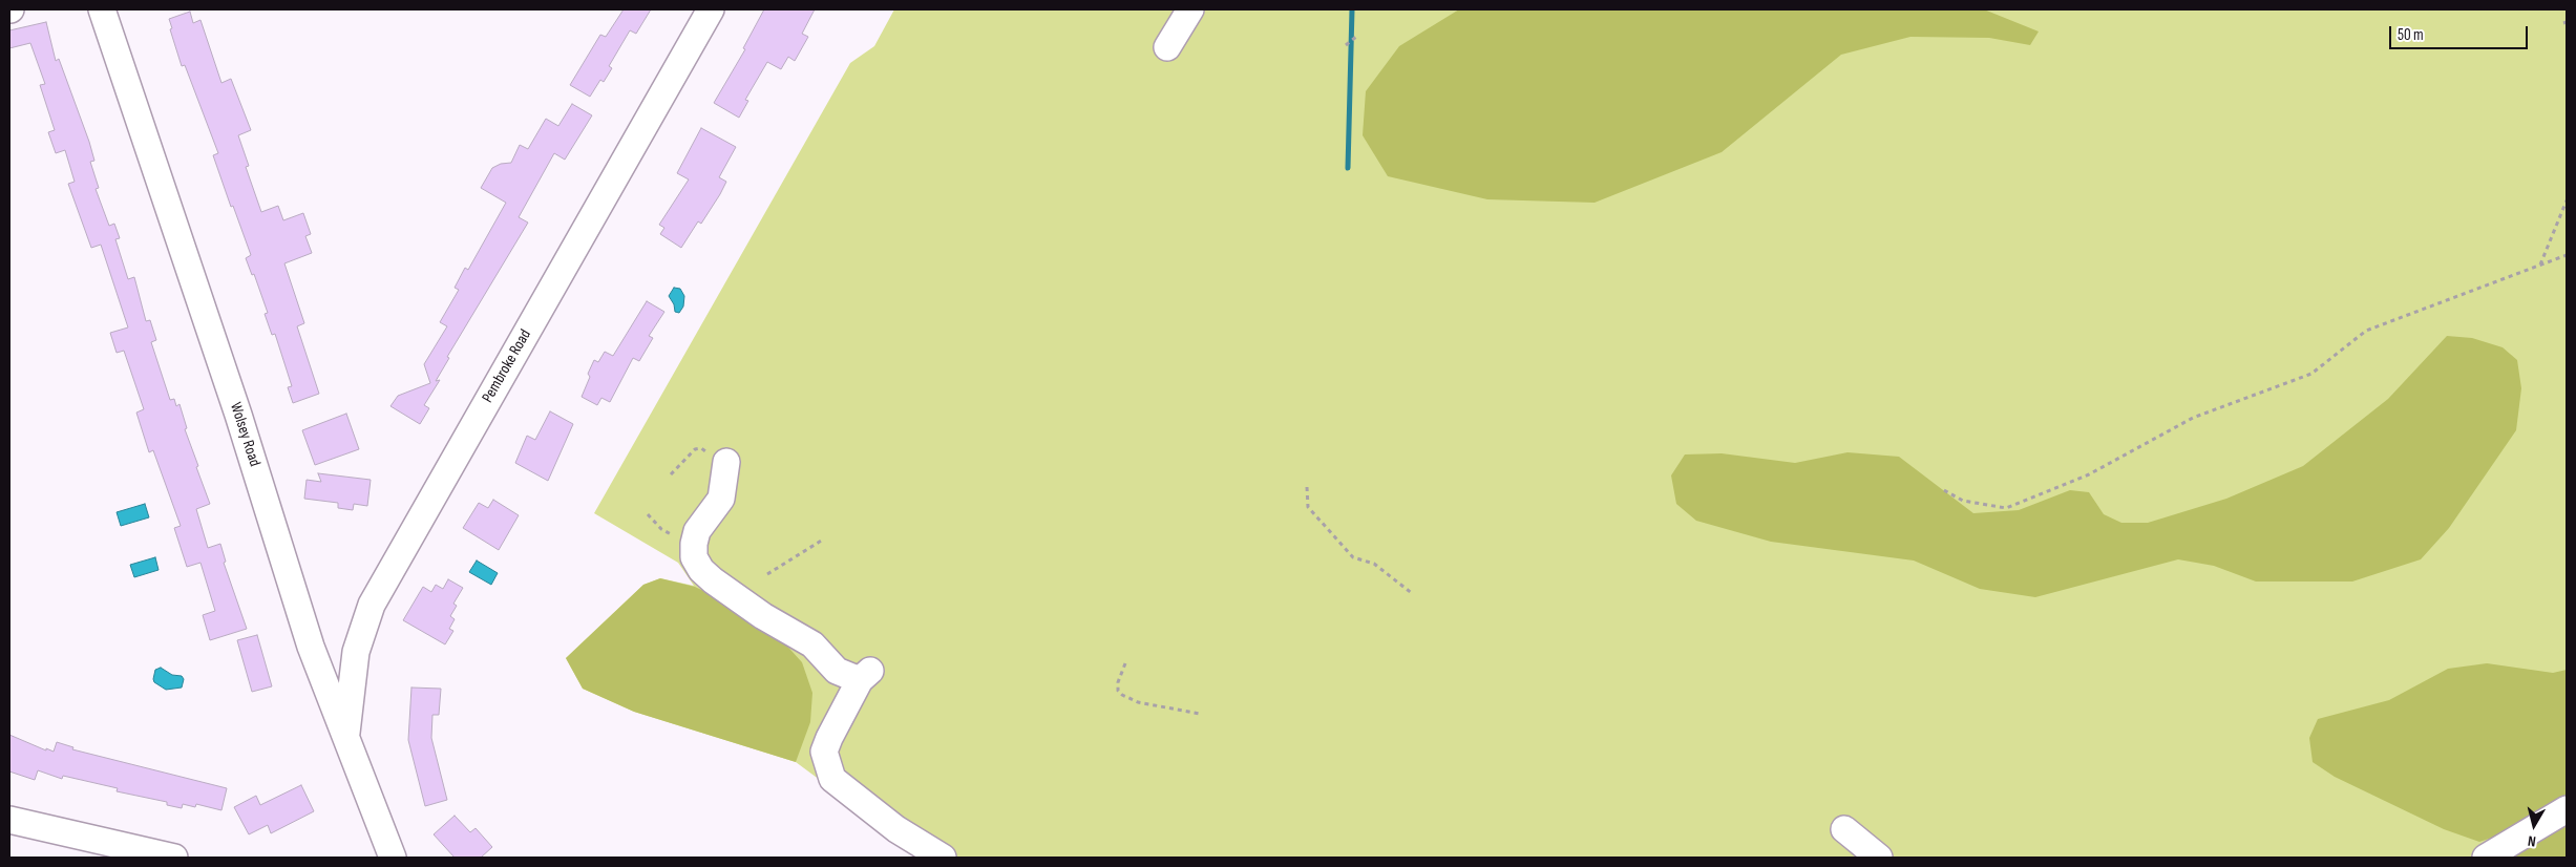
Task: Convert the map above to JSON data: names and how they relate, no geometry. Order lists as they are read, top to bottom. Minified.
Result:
{"streets":{"street":["Pembroke Road","Wolsey Road"]},"crossings":[["Pembroke Road","Wolsey Road"]],"scale_bar":"50 m","north":"bottom"}
